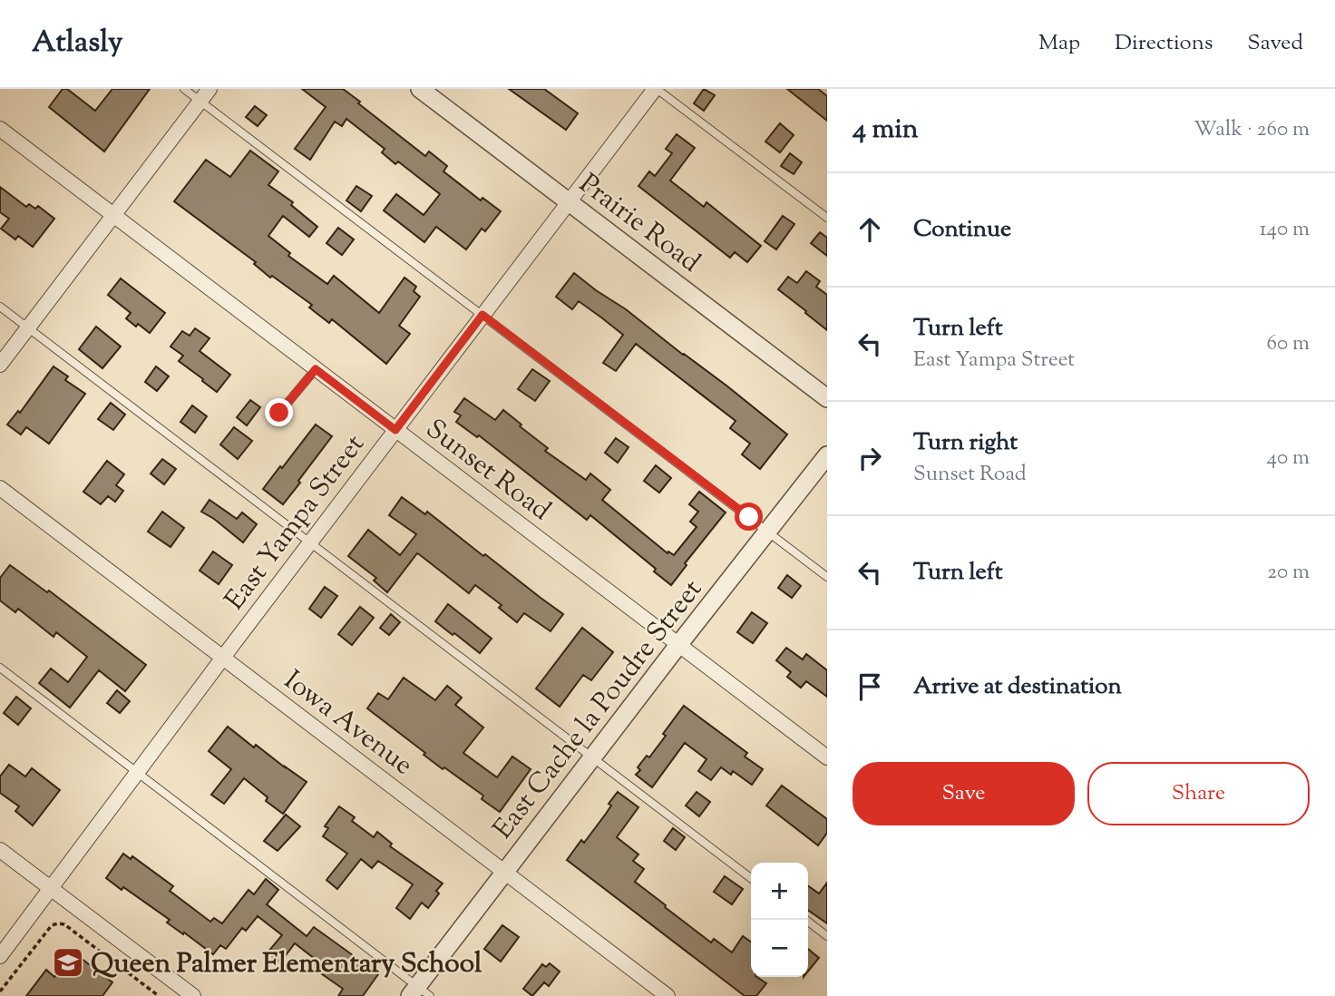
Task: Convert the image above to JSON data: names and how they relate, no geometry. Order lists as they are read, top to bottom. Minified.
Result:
{"streets":{"street":["Prairie Road","Sunset Road","East Yampa Street","East Cache la Poudre Street","Iowa Avenue"]},"crossings":[["Prairie Road","East Yampa Street"],["Sunset Road","East Yampa Street"],["Sunset Road","East Cache la Poudre Street"],["East Yampa Street","Iowa Avenue"],["East Cache la Poudre Street","Iowa Avenue"]],"places":{"school or university":["Queen Palmer Elementary School"]},"page":{"header":"Atlasly","nav":["Map","Directions","Saved"],"heading":["4 min","Walk · 260 m"],"list":[["Continue","140 m"],["Turn left","East Yampa Street","60 m"],["Turn right","Sunset Road","40 m"],["Turn left","20 m"],"Arrive at destination"],"buttons":["Save","Share"],"map_buttons":["+","−"]}}
